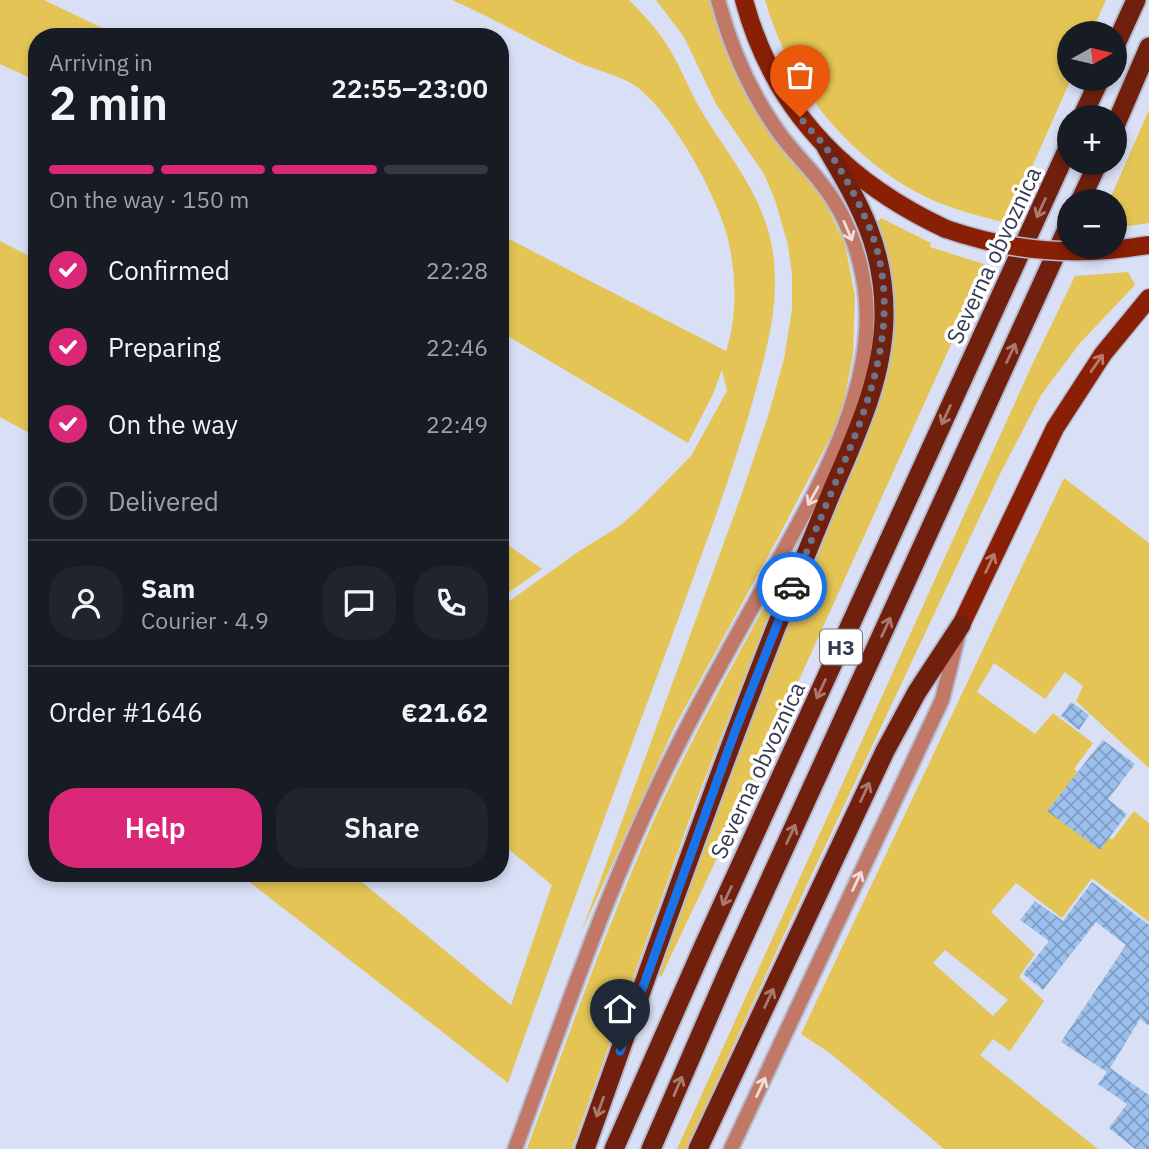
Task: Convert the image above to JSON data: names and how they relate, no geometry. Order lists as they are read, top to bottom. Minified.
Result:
{"streets":{"highway":["Severna obvoznica","H3"]},"north":"right","page":{"map_buttons":["+","−"],"heading":["2 min","Arriving in","22:55–23:00"],"panel":["Sam","Courier · 4.9","Order #1646","€21.62"],"bar":"On the way · 150 m","list":[["Confirmed","22:28"],["Preparing","22:46"],["On the way","22:49"],"Delivered"],"buttons":["Help","Share"]}}
